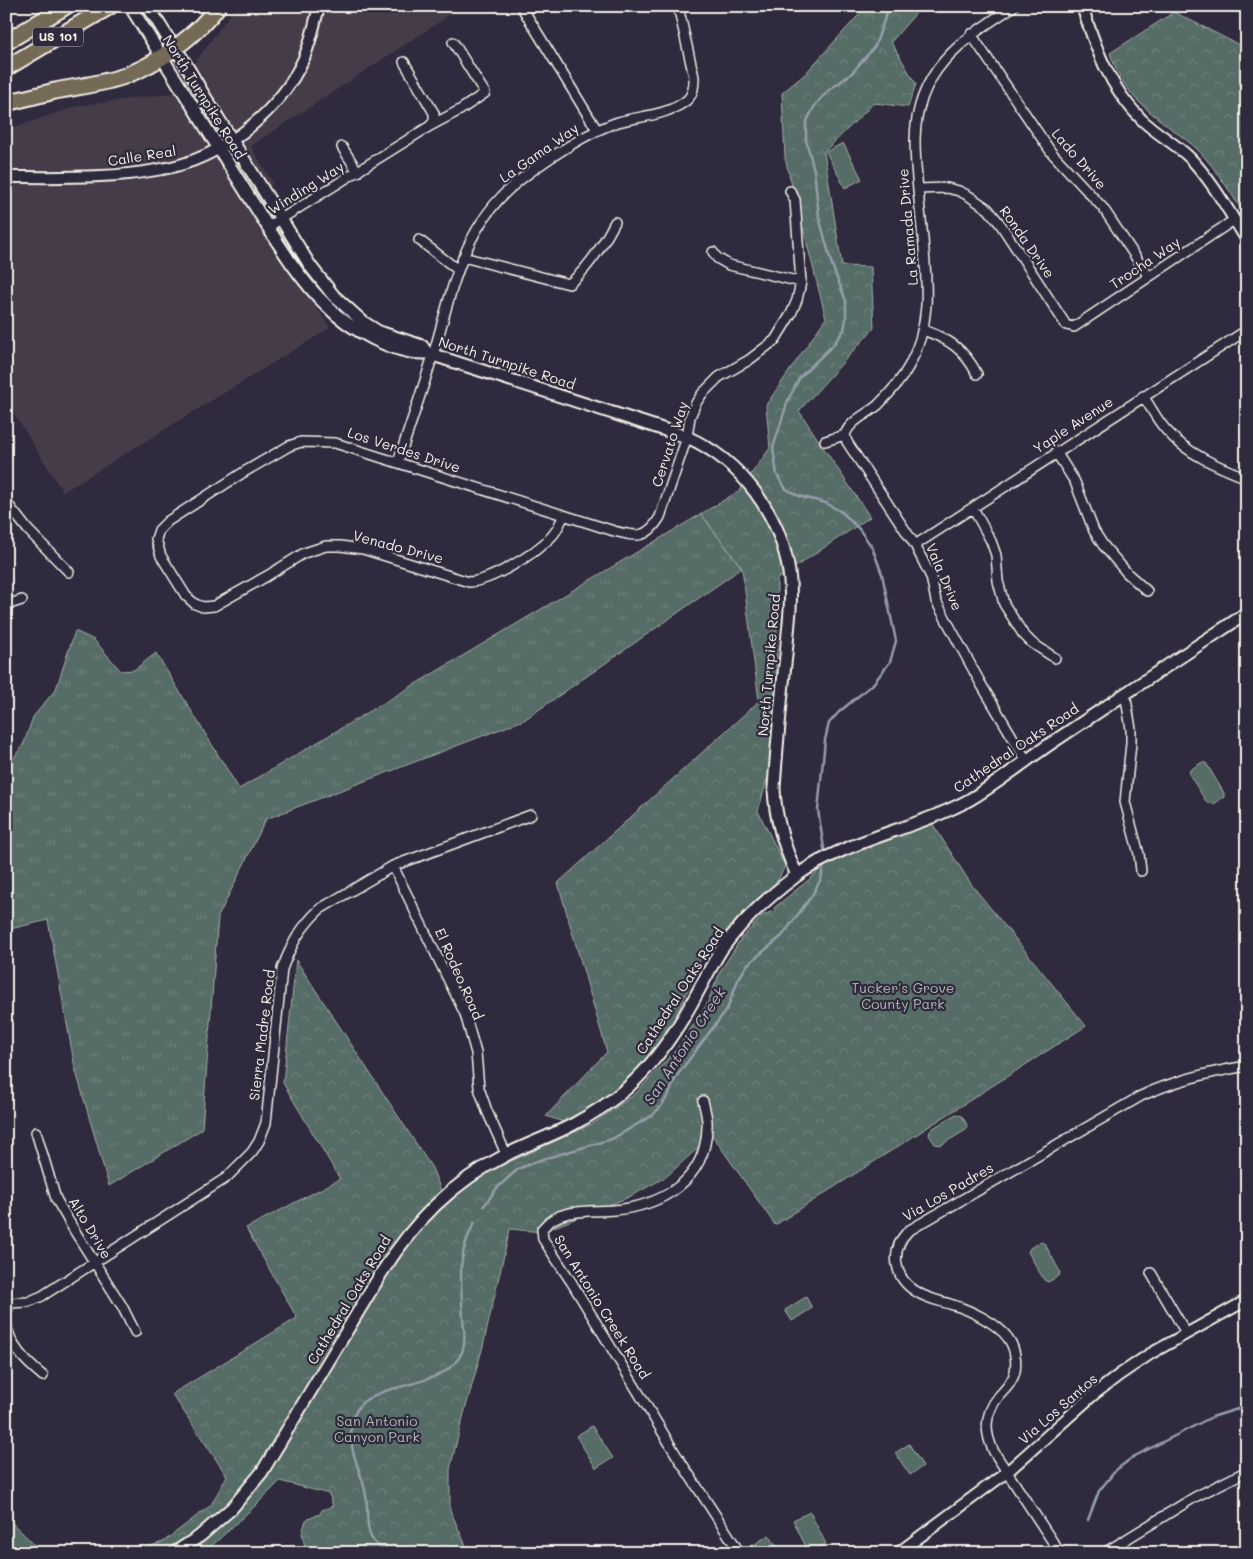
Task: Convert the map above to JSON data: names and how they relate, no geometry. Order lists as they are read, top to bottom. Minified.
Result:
{"streets":{"highway":["US 101"],"main road":["North Turnpike Road","Cathedral Oaks Road"],"street":["La Gama Way","Calle Real","Lado Drive","Winding Way","La Ramada Drive","Ronda Drive","Trocha Way","Yaple Avenue","Cervato Way","Los Verdes Drive","Venado Drive","Vala Drive","El Rodeo Road","Sierra Madre Road","Via Los Padres","Alto Drive","San Antonio Creek Road","Via Los Santos"]},"crossings":[["North Turnpike Road","La Gama Way"],["North Turnpike Road","Calle Real"],["North Turnpike Road","Winding Way"],["North Turnpike Road","Cervato Way"],["North Turnpike Road","Cathedral Oaks Road"],["La Gama Way","Los Verdes Drive"],["Lado Drive","La Ramada Drive"],["Lado Drive","Trocha Way"],["La Ramada Drive","Ronda Drive"],["La Ramada Drive","Vala Drive"],["Ronda Drive","Trocha Way"],["Yaple Avenue","Vala Drive"],["Cervato Way","Los Verdes Drive"],["Los Verdes Drive","Venado Drive"],["Vala Drive","Cathedral Oaks Road"],["Cathedral Oaks Road","El Rodeo Road"],["El Rodeo Road","Sierra Madre Road"],["Sierra Madre Road","Alto Drive"],["Via Los Padres","Via Los Santos"]],"water":["San Antonio Creek"],"parks":["Tucker's Grove County Park","San Antonio Canyon Park"]}
